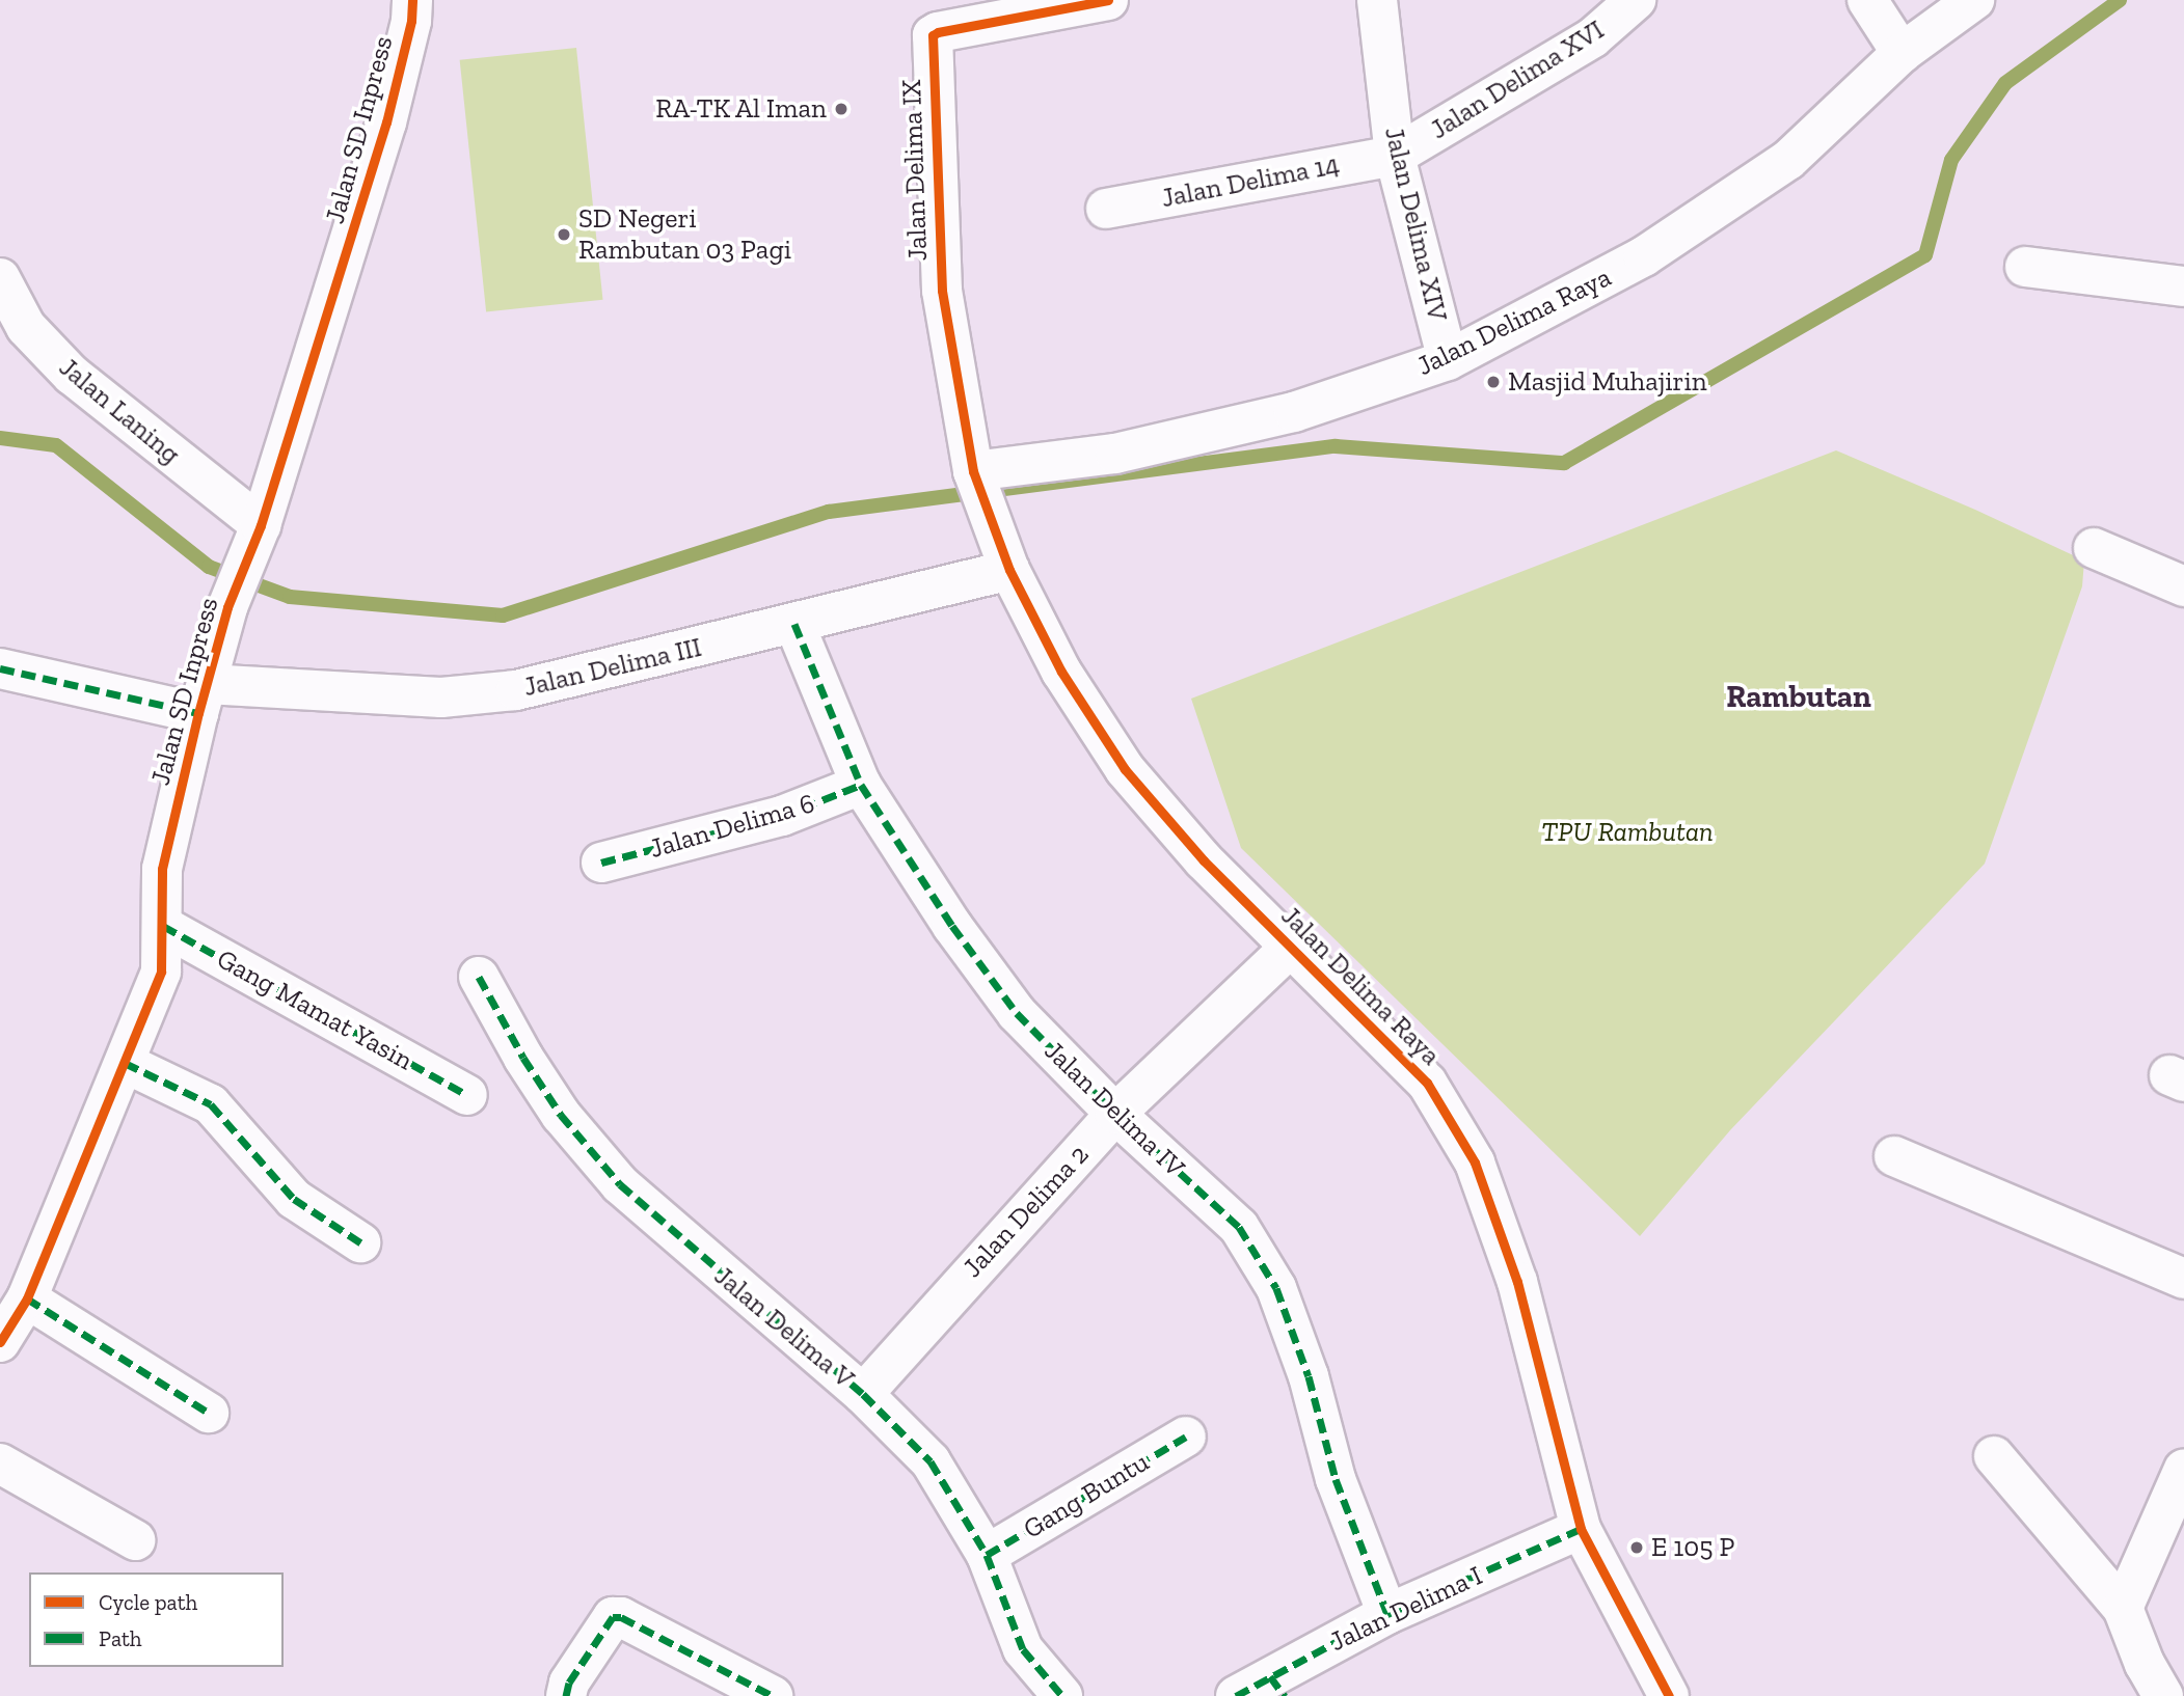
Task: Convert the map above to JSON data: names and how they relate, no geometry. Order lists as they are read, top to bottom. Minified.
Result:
{"streets":{"street":["Jalan Delima XVI","Jalan SD Inpress","Jalan Delima IX","Jalan Delima 14","Jalan Delima XIV","Jalan Delima Raya","Jalan Laning","Jalan Delima III","Jalan Delima 6","Gang Mamat Yasin","Jalan Delima IV","Jalan Delima 2","Jalan Delima V","Gang Buntu","Jalan Delima I"]},"crossings":[["Jalan Delima XVI","Jalan Delima 14"],["Jalan Delima XVI","Jalan Delima XIV"],["Jalan SD Inpress","Jalan Laning"],["Jalan SD Inpress","Jalan Delima III"],["Jalan SD Inpress","Gang Mamat Yasin"],["Jalan Delima IX","Jalan Delima Raya"],["Jalan Delima 14","Jalan Delima XIV"],["Jalan Delima XIV","Jalan Delima Raya"],["Jalan Delima Raya","Jalan Delima III"],["Jalan Delima Raya","Jalan Delima 2"],["Jalan Delima Raya","Jalan Delima I"],["Jalan Delima III","Jalan Delima IV"],["Jalan Delima 6","Jalan Delima IV"],["Jalan Delima IV","Jalan Delima 2"],["Jalan Delima IV","Jalan Delima I"],["Jalan Delima 2","Jalan Delima V"],["Jalan Delima V","Gang Buntu"]],"districts":["Rambutan"],"parks":["TPU Rambutan"],"places":["RA-TK Al Iman","SD Negeri Rambutan 03 Pagi","Masjid Muhajirin","E 105 P"],"legend":["Cycle path","Path"]}
